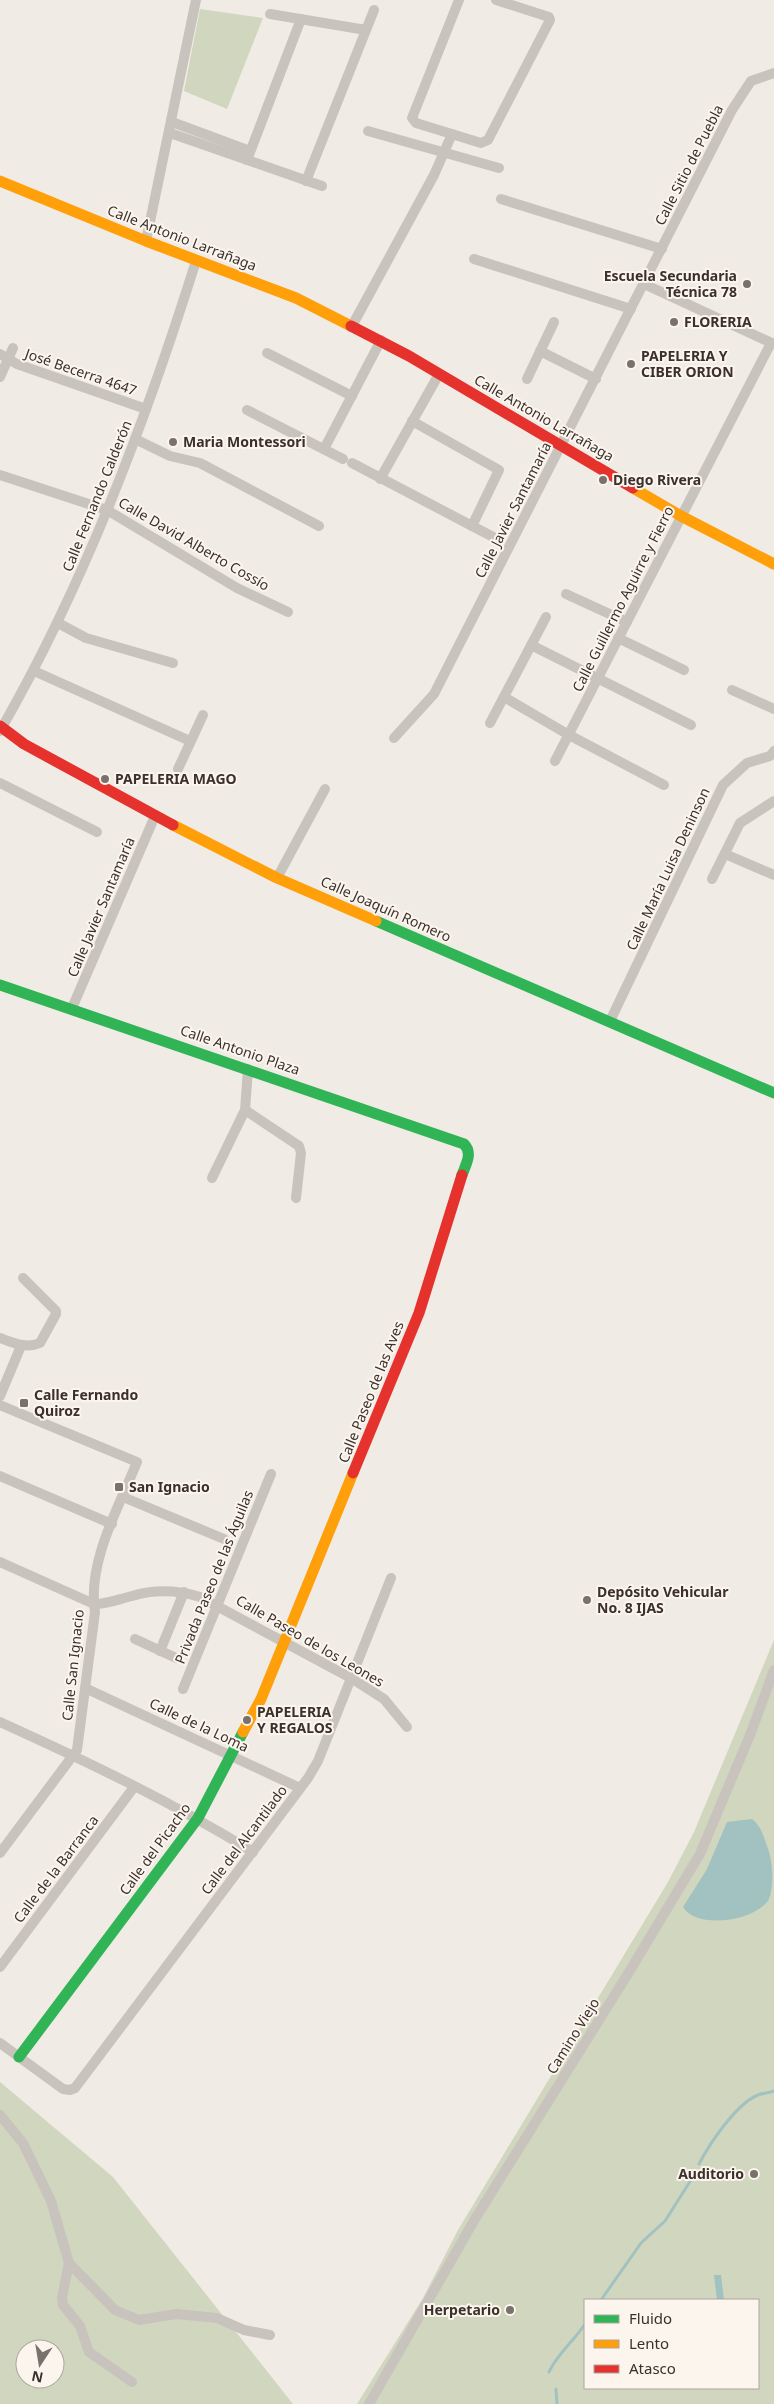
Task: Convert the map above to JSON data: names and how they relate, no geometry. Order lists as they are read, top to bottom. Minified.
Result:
{"streets":{"street":["Calle Sitio de Puebla","Calle Antonio Larrañaga","José Becerra 4647","Calle Fernando Calderón","Calle Javier Santamaría","Calle David Alberto Cossío","Calle Guillermo Aguirre y Fierro","Calle María Luisa Deninson","Calle Joaquín Romero","Calle Antonio Plaza","Calle Paseo de las Aves","Privada Paseo de las Águilas","Calle Paseo de los Leones","Calle San Ignacio","Calle de la Loma","Calle del Alcantilado","Calle del Picacho","Calle de la Barranca","Camino Viejo"]},"crossings":[["Calle Sitio de Puebla","Calle Javier Santamaría"],["Calle Antonio Larrañaga","Calle Fernando Calderón"],["Calle Antonio Larrañaga","Calle Javier Santamaría"],["Calle Antonio Larrañaga","Calle Guillermo Aguirre y Fierro"],["José Becerra 4647","Calle Fernando Calderón"],["Calle Fernando Calderón","Calle David Alberto Cossío"],["Calle Fernando Calderón","Calle Joaquín Romero"],["Calle Javier Santamaría","Calle Joaquín Romero"],["Calle Javier Santamaría","Calle Antonio Plaza"],["Calle María Luisa Deninson","Calle Joaquín Romero"],["Calle Antonio Plaza","Calle Paseo de las Aves"],["Calle Paseo de las Aves","Calle Paseo de los Leones"],["Calle Paseo de las Aves","Calle del Picacho"],["Privada Paseo de las Águilas","Calle Paseo de los Leones"],["Calle Paseo de los Leones","Calle del Alcantilado"],["Calle Paseo de los Leones","Calle del Picacho"],["Calle San Ignacio","Calle de la Loma"],["Calle de la Loma","Calle del Alcantilado"],["Calle de la Loma","Calle del Picacho"],["Calle del Alcantilado","Calle del Picacho"]],"places":{"other":["Escuela Secundaria Técnica 78","FLORERIA","PAPELERIA Y CIBER ORION","Maria Montessori","Diego Rivera","PAPELERIA MAGO","Depósito Vehicular No. 8 IJAS","PAPELERIA Y REGALOS","Auditorio","Herpetario"],"transit":["Calle Fernando Quiroz","San Ignacio"]},"legend":["Fluido","Lento","Atasco"],"north":"bottom"}
